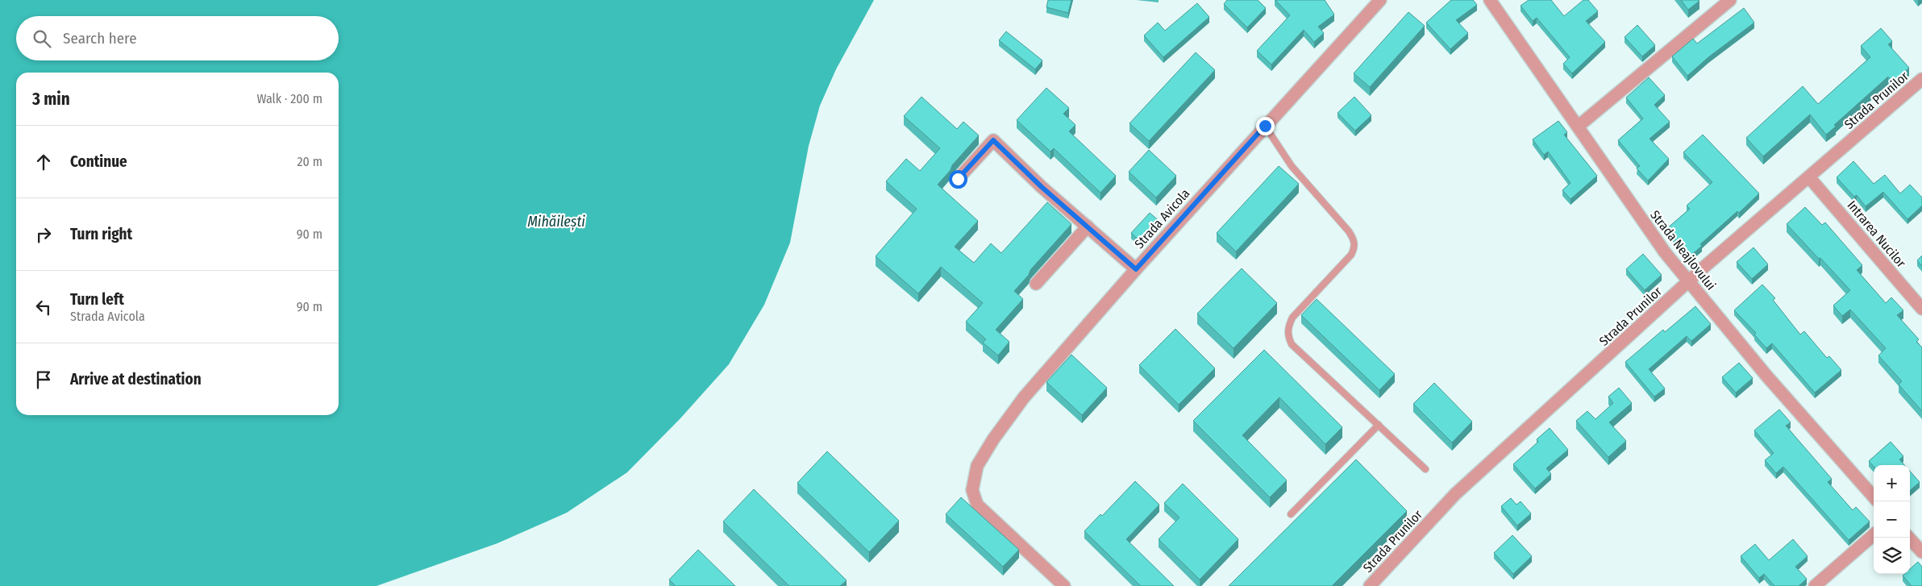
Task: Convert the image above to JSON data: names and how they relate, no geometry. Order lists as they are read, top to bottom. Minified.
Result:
{"streets":{"street":["Strada Prunilor","Strada Avicola","Intrarea Nucilor","Strada Neajlovului"]},"crossings":[["Strada Prunilor","Intrarea Nucilor"],["Strada Prunilor","Strada Neajlovului"]],"water":["Mihăilești"],"page":{"search":"Search here","heading":["3 min","Walk · 200 m"],"list":[["Continue","20 m"],["Turn right","90 m"],["Turn left","Strada Avicola","90 m"],"Arrive at destination"],"map_buttons":["+","−"]}}
